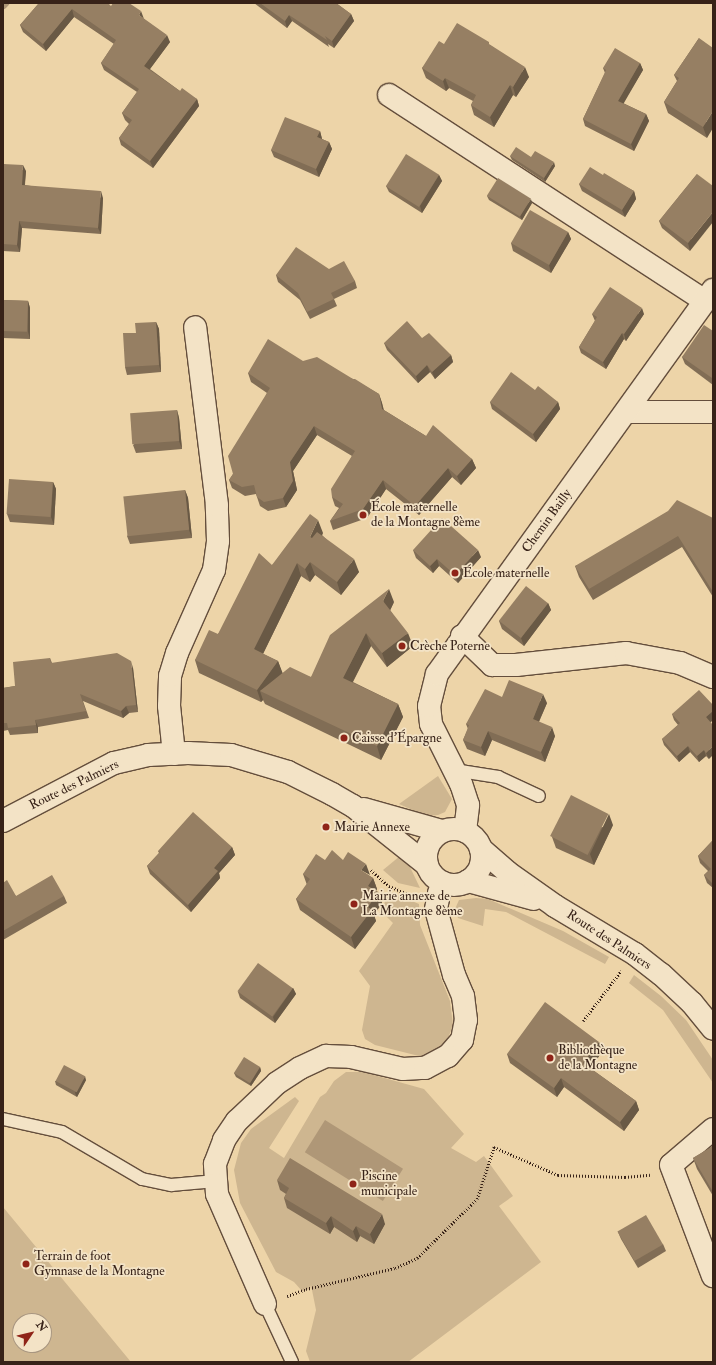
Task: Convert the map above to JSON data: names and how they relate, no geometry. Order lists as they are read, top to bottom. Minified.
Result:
{"streets":{"street":["Chemin Bailly","Route des Palmiers"]},"crossings":[["Chemin Bailly","Route des Palmiers"]],"places":["École maternelle de la Montagne 8ème","École maternelle","Crèche Poterne","Caisse d'Épargne","Mairie Annexe","Mairie annexe de La Montagne 8ème","Bibliothèque de la Montagne","Piscine municipale","Terrain de foot Gymnase de la Montagne"],"north":"top right"}
